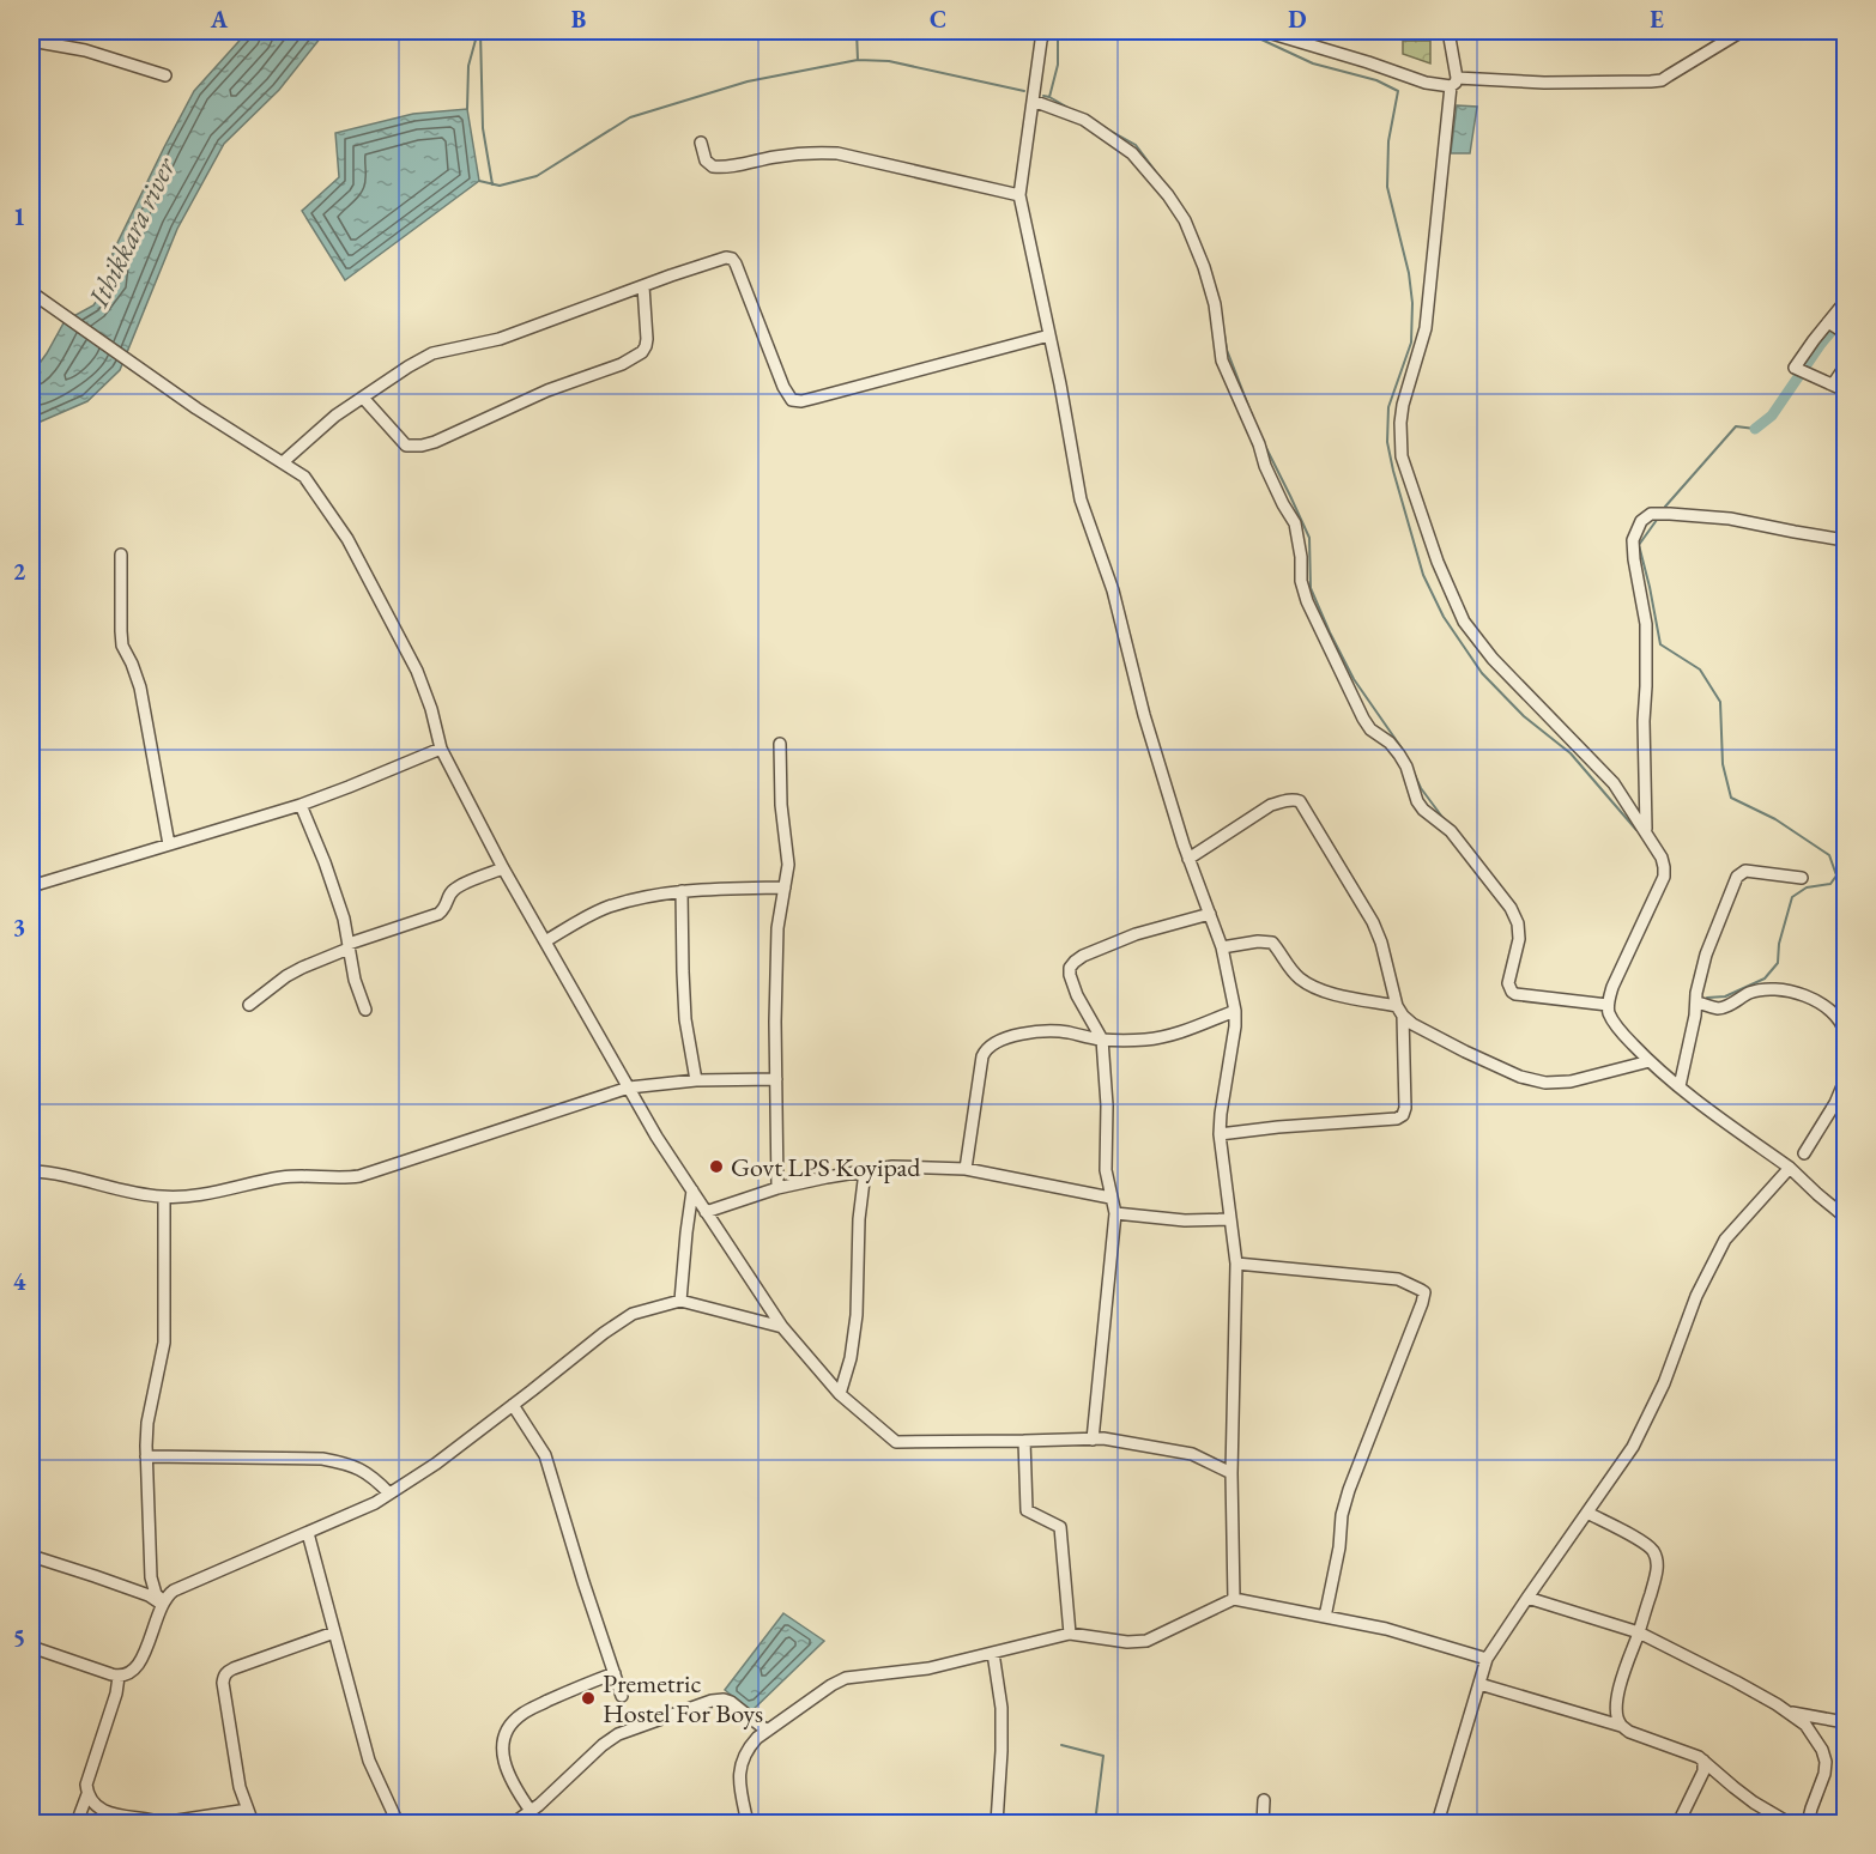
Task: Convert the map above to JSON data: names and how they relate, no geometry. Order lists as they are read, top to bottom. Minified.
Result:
{"water":["Ithikkara river"],"places":["Govt LPS Koyipad","Premetric Hostel For Boys"],"grid":{"columns":["A","B","C","D","E"],"rows":["1","2","3","4","5"]}}
